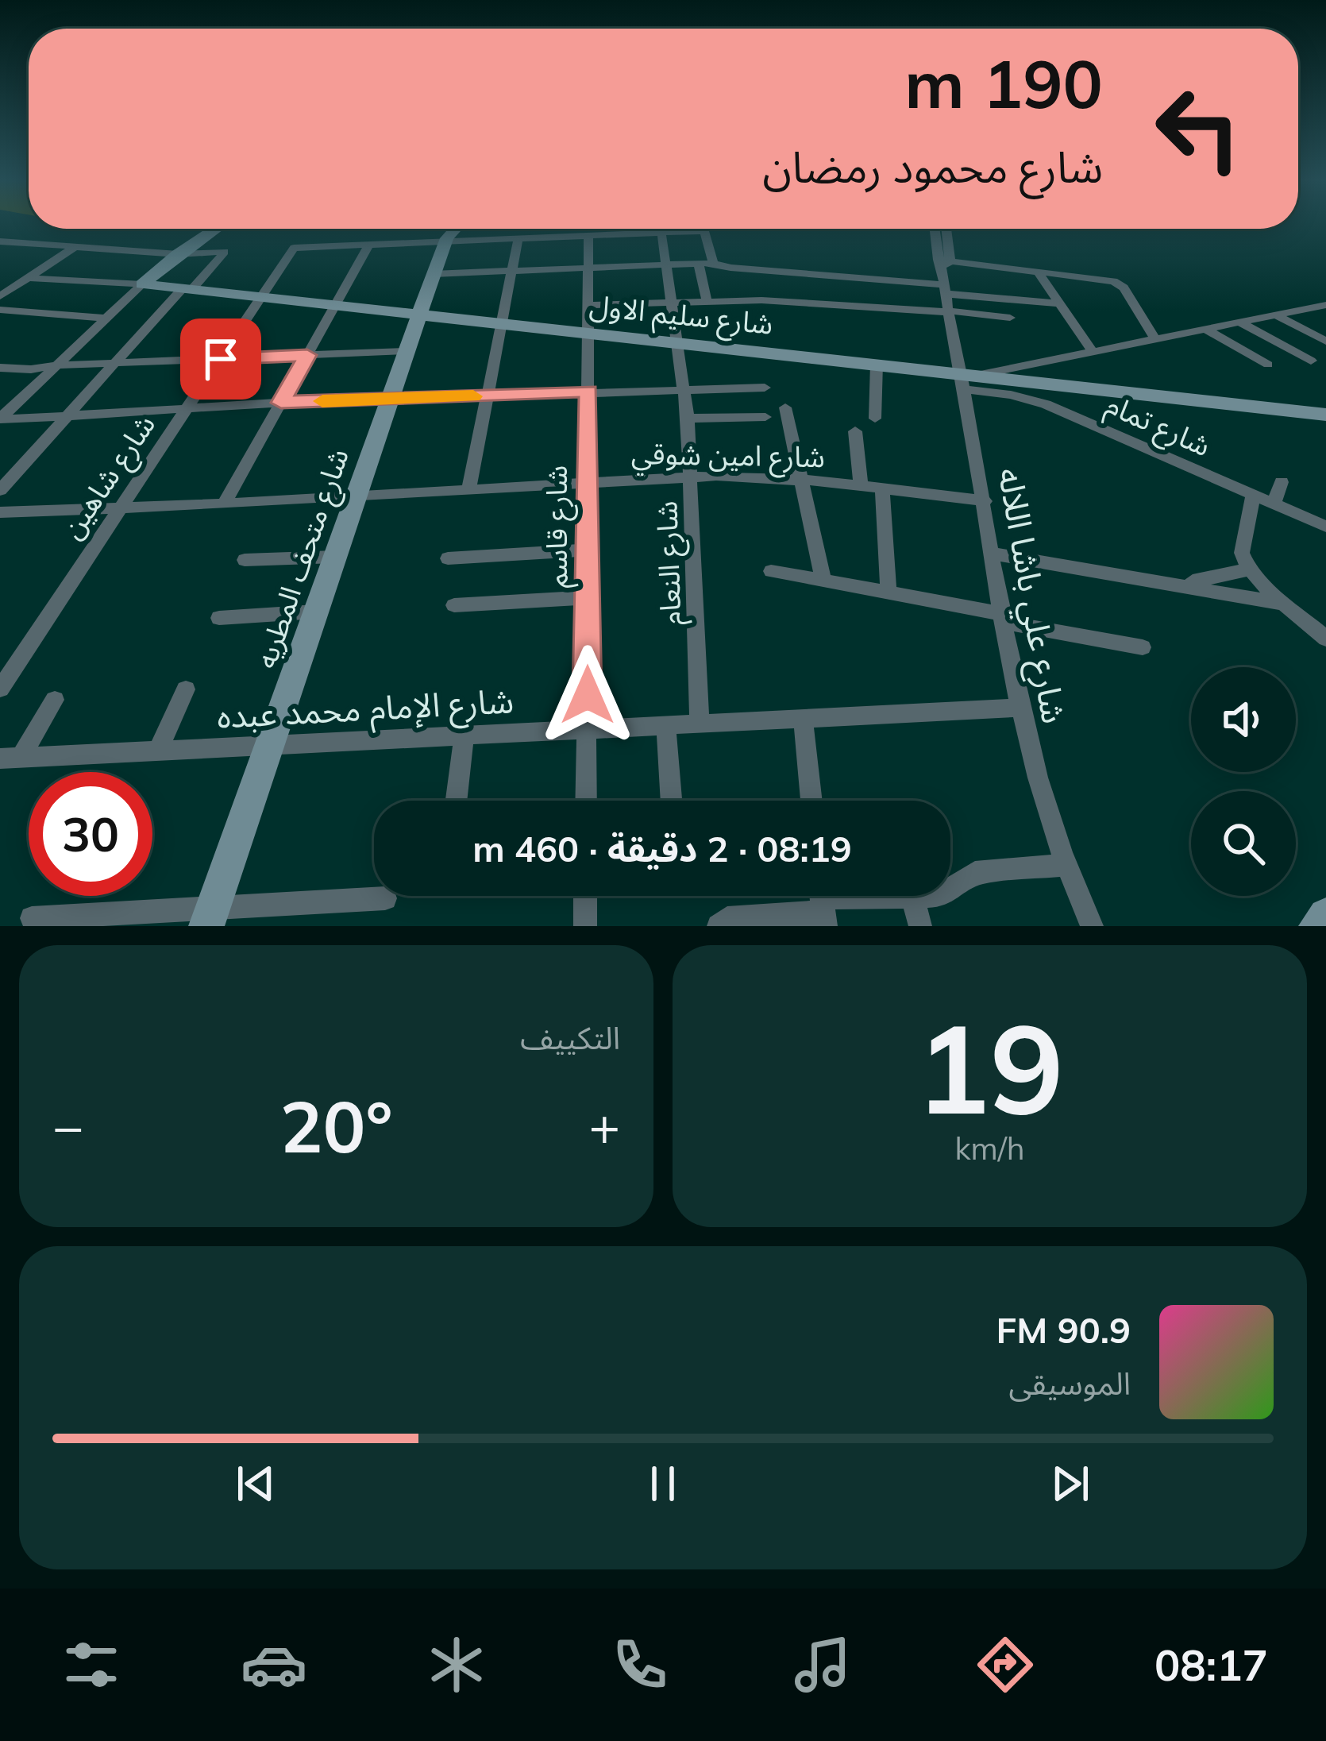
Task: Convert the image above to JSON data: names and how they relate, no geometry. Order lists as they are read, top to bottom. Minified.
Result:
{"streets":{"street":["شارع سليم الاول","شارع تمام","شارع امين شوقي","شارع شاهين","شارع قاسم","شارع متحف المطريه","شارع النعام","شارع علي باشا اللاله","شارع الإمام محمد عبده"]},"crossings":[["شارع سليم الاول","شارع تمام"],["شارع سليم الاول","شارع شاهين"],["شارع سليم الاول","شارع قاسم"],["شارع سليم الاول","شارع متحف المطريه"],["شارع سليم الاول","شارع النعام"],["شارع سليم الاول","شارع علي باشا اللاله"],["شارع تمام","شارع علي باشا اللاله"],["شارع امين شوقي","شارع شاهين"],["شارع امين شوقي","شارع قاسم"],["شارع امين شوقي","شارع متحف المطريه"],["شارع امين شوقي","شارع النعام"],["شارع امين شوقي","شارع علي باشا اللاله"],["شارع قاسم","شارع الإمام محمد عبده"],["شارع متحف المطريه","شارع الإمام محمد عبده"],["شارع النعام","شارع الإمام محمد عبده"],["شارع علي باشا اللاله","شارع الإمام محمد عبده"]],"page":{"turn":["190 m","شارع محمود رمضان"],"limit":"30","trip":"08:19 · 2 دقيقة · 460 m","tile":[["19","km/h"],"التكييف"],"heat":["−","20°","+"],"song":["90.9 FM","الموسيقى"],"tabs":"08:17"}}
